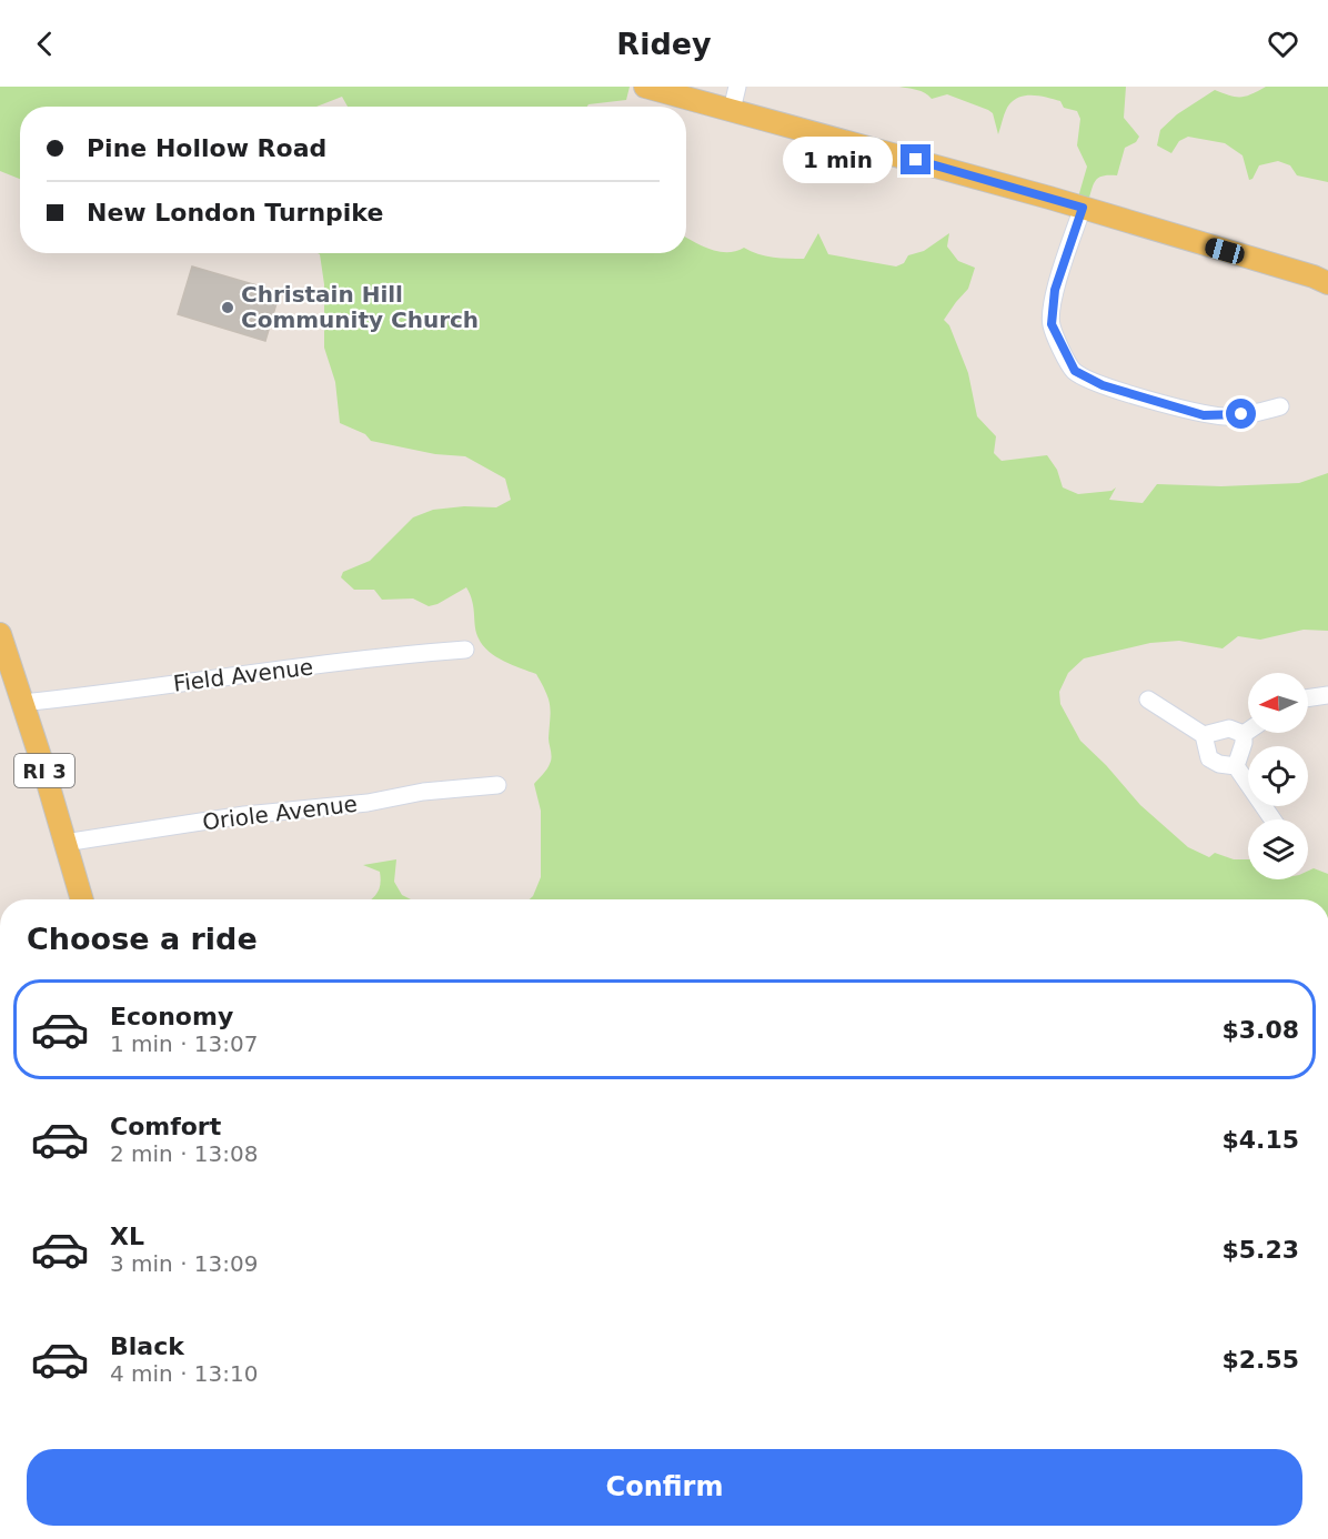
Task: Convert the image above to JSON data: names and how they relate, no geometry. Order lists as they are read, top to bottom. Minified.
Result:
{"streets":{"main road":["RI 3"],"street":["Field Avenue","Oriole Avenue"]},"crossings":[["Field Avenue","RI 3"],["RI 3","Oriole Avenue"]],"places":["Christain Hill Community Church"],"north":"left","page":{"header":"Ridey","banner":["Pine Hollow Road","New London Turnpike"],"bubble":"1 min","heading":"Choose a ride","list":[{"name":"Economy","note":"1 min · 13:07","value":"$3.08"},{"name":"Comfort","note":"2 min · 13:08","value":"$4.15"},{"name":"XL","note":"3 min · 13:09","value":"$5.23"},{"name":"Black","note":"4 min · 13:10","value":"$2.55"}],"buttons":"Confirm"}}
